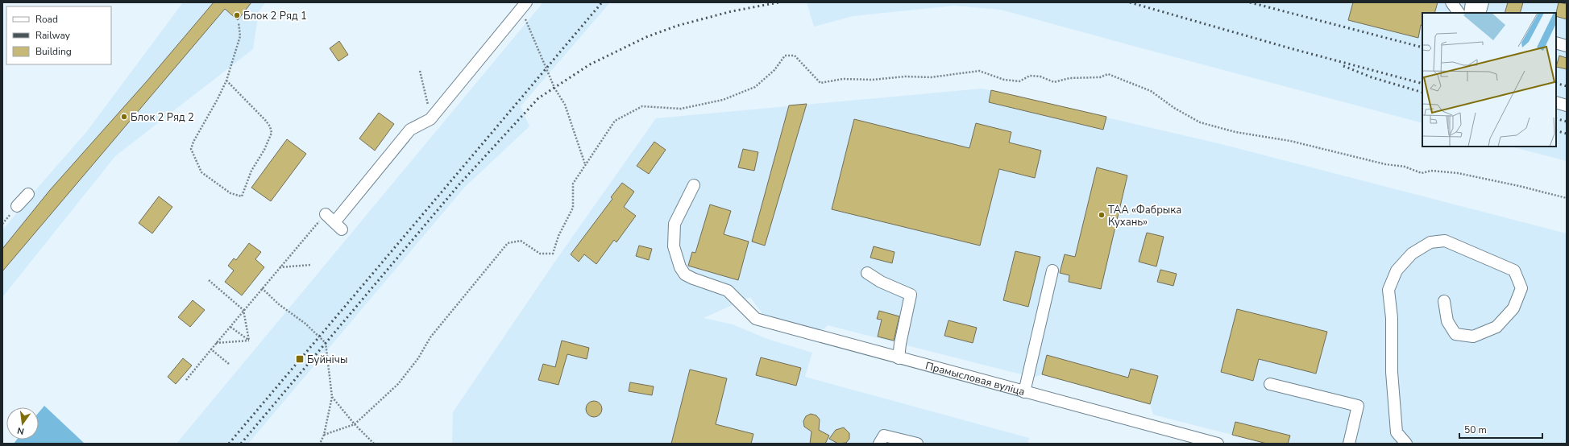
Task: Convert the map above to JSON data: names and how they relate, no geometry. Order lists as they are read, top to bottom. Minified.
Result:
{"streets":{"street":["Прамысловая вуліца"]},"places":{"other":["Блок 2 Ряд 1","Блок 2 Ряд 2","ТАА «Фабрыка Кухань»"],"transit":["Буйнічы"]},"legend":["Road","Railway","Building"],"scale_bar":"50 m","north":"bottom"}
